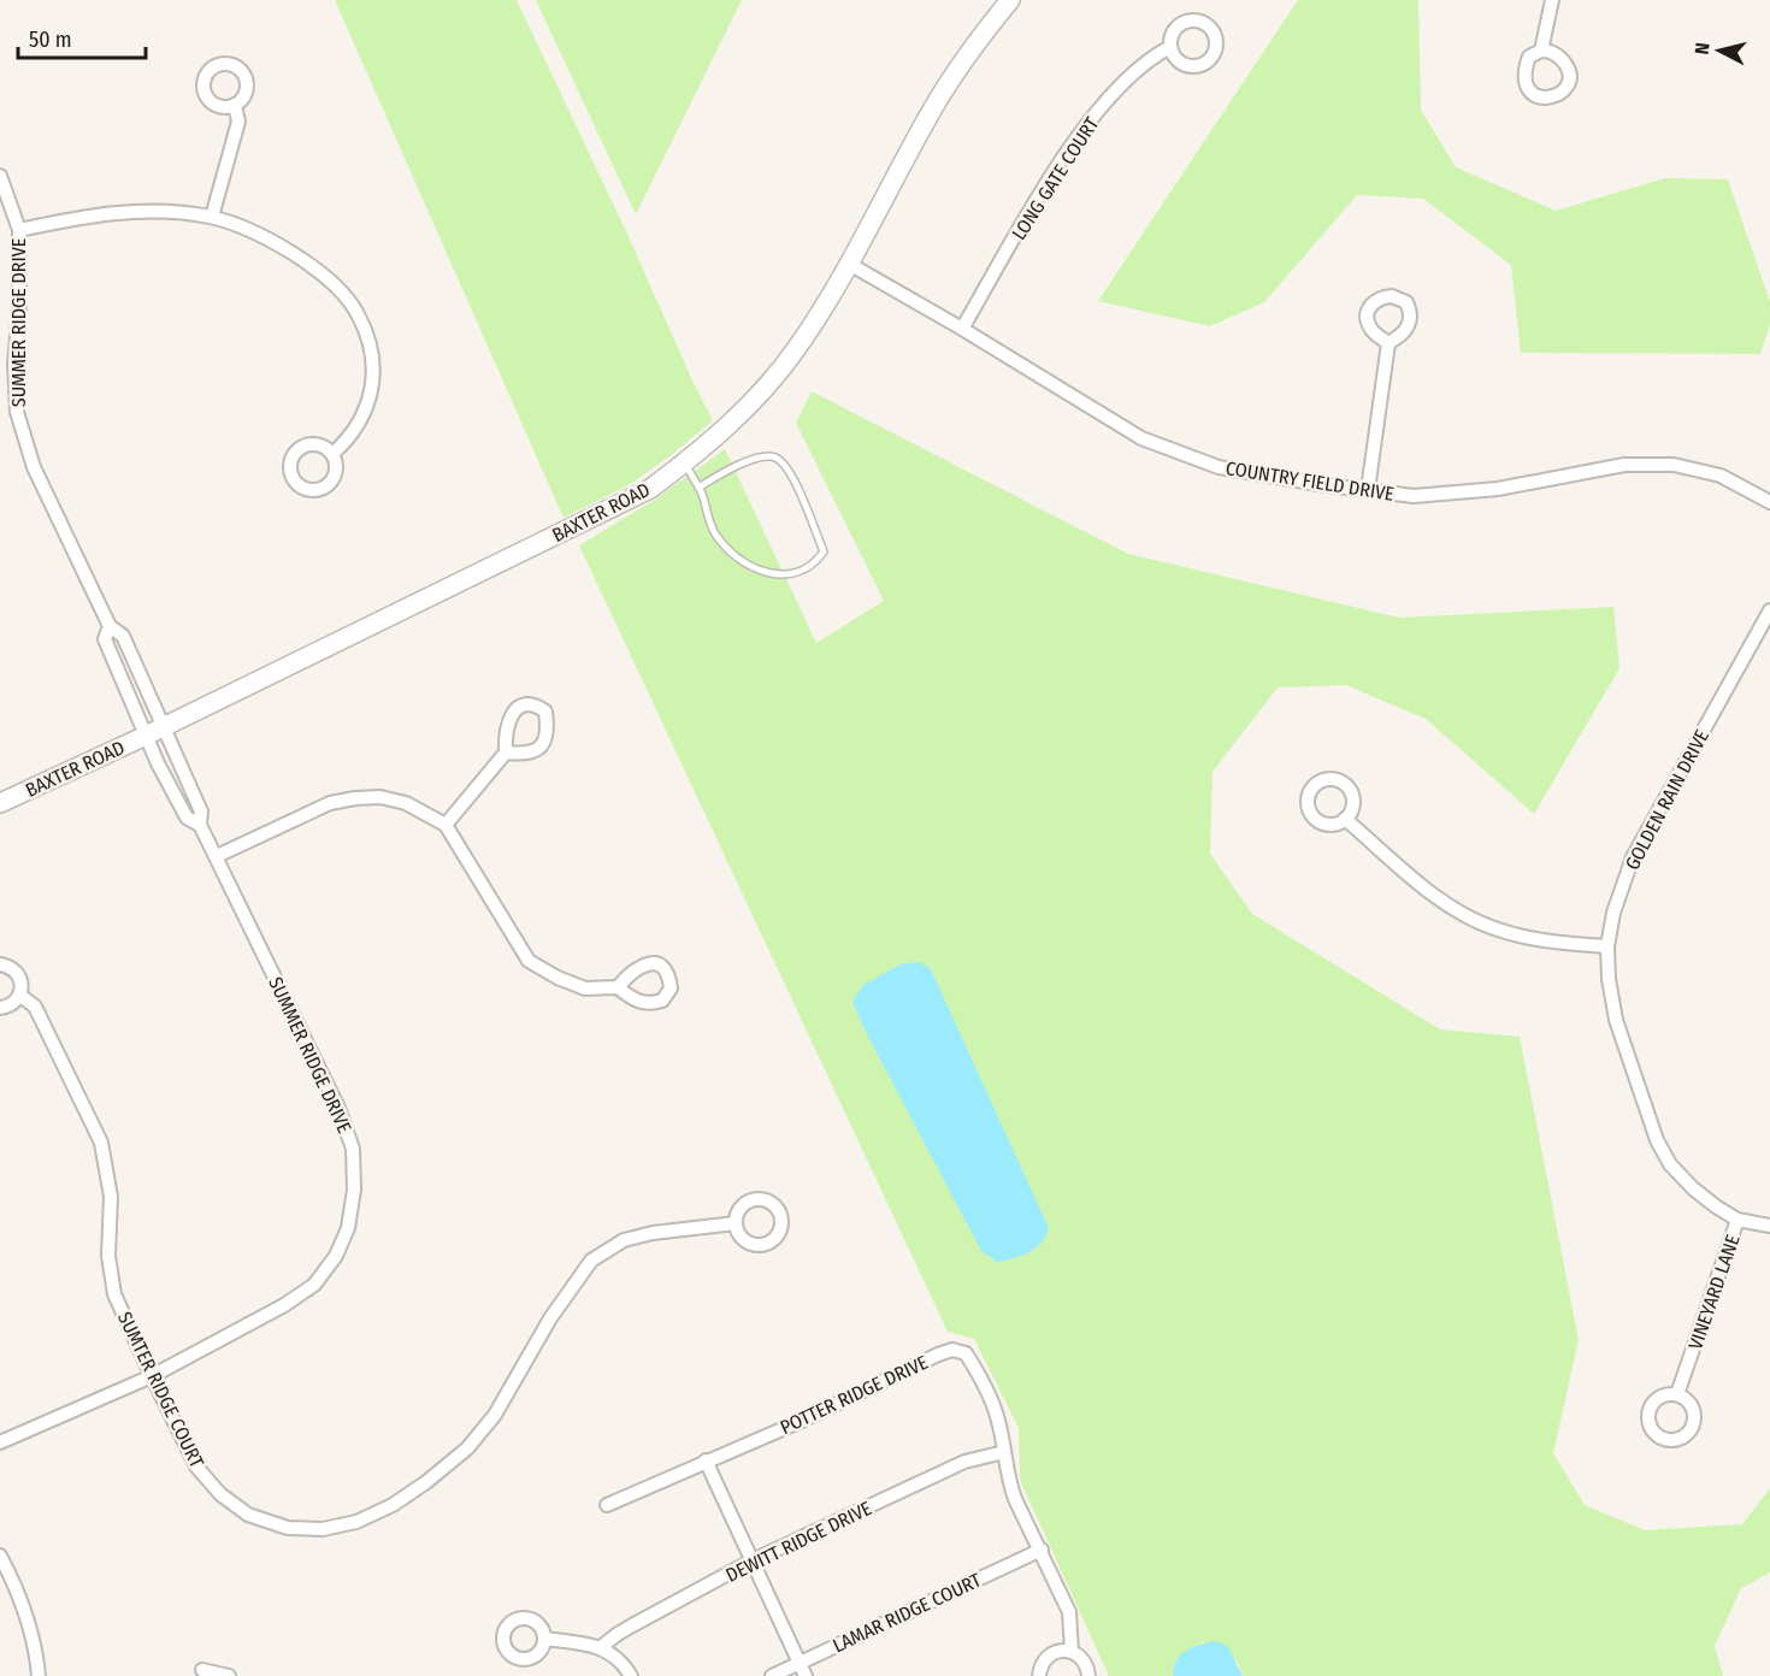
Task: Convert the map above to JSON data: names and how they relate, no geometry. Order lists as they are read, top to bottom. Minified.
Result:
{"streets":{"main road":["BAXTER ROAD"],"street":["LONG GATE COURT","SUMMER RIDGE DRIVE","COUNTRY FIELD DRIVE","GOLDEN RAIN DRIVE","VINEYARD LANE","SUMTER RIDGE COURT","POTTER RIDGE DRIVE","DEWITT RIDGE DRIVE","LAMAR RIDGE COURT"]},"crossings":[["LONG GATE COURT","COUNTRY FIELD DRIVE"],["SUMMER RIDGE DRIVE","BAXTER ROAD"],["SUMMER RIDGE DRIVE","SUMTER RIDGE COURT"],["COUNTRY FIELD DRIVE","BAXTER ROAD"],["GOLDEN RAIN DRIVE","VINEYARD LANE"],["POTTER RIDGE DRIVE","DEWITT RIDGE DRIVE"],["POTTER RIDGE DRIVE","LAMAR RIDGE COURT"]],"scale_bar":"50 m","north":"left"}
